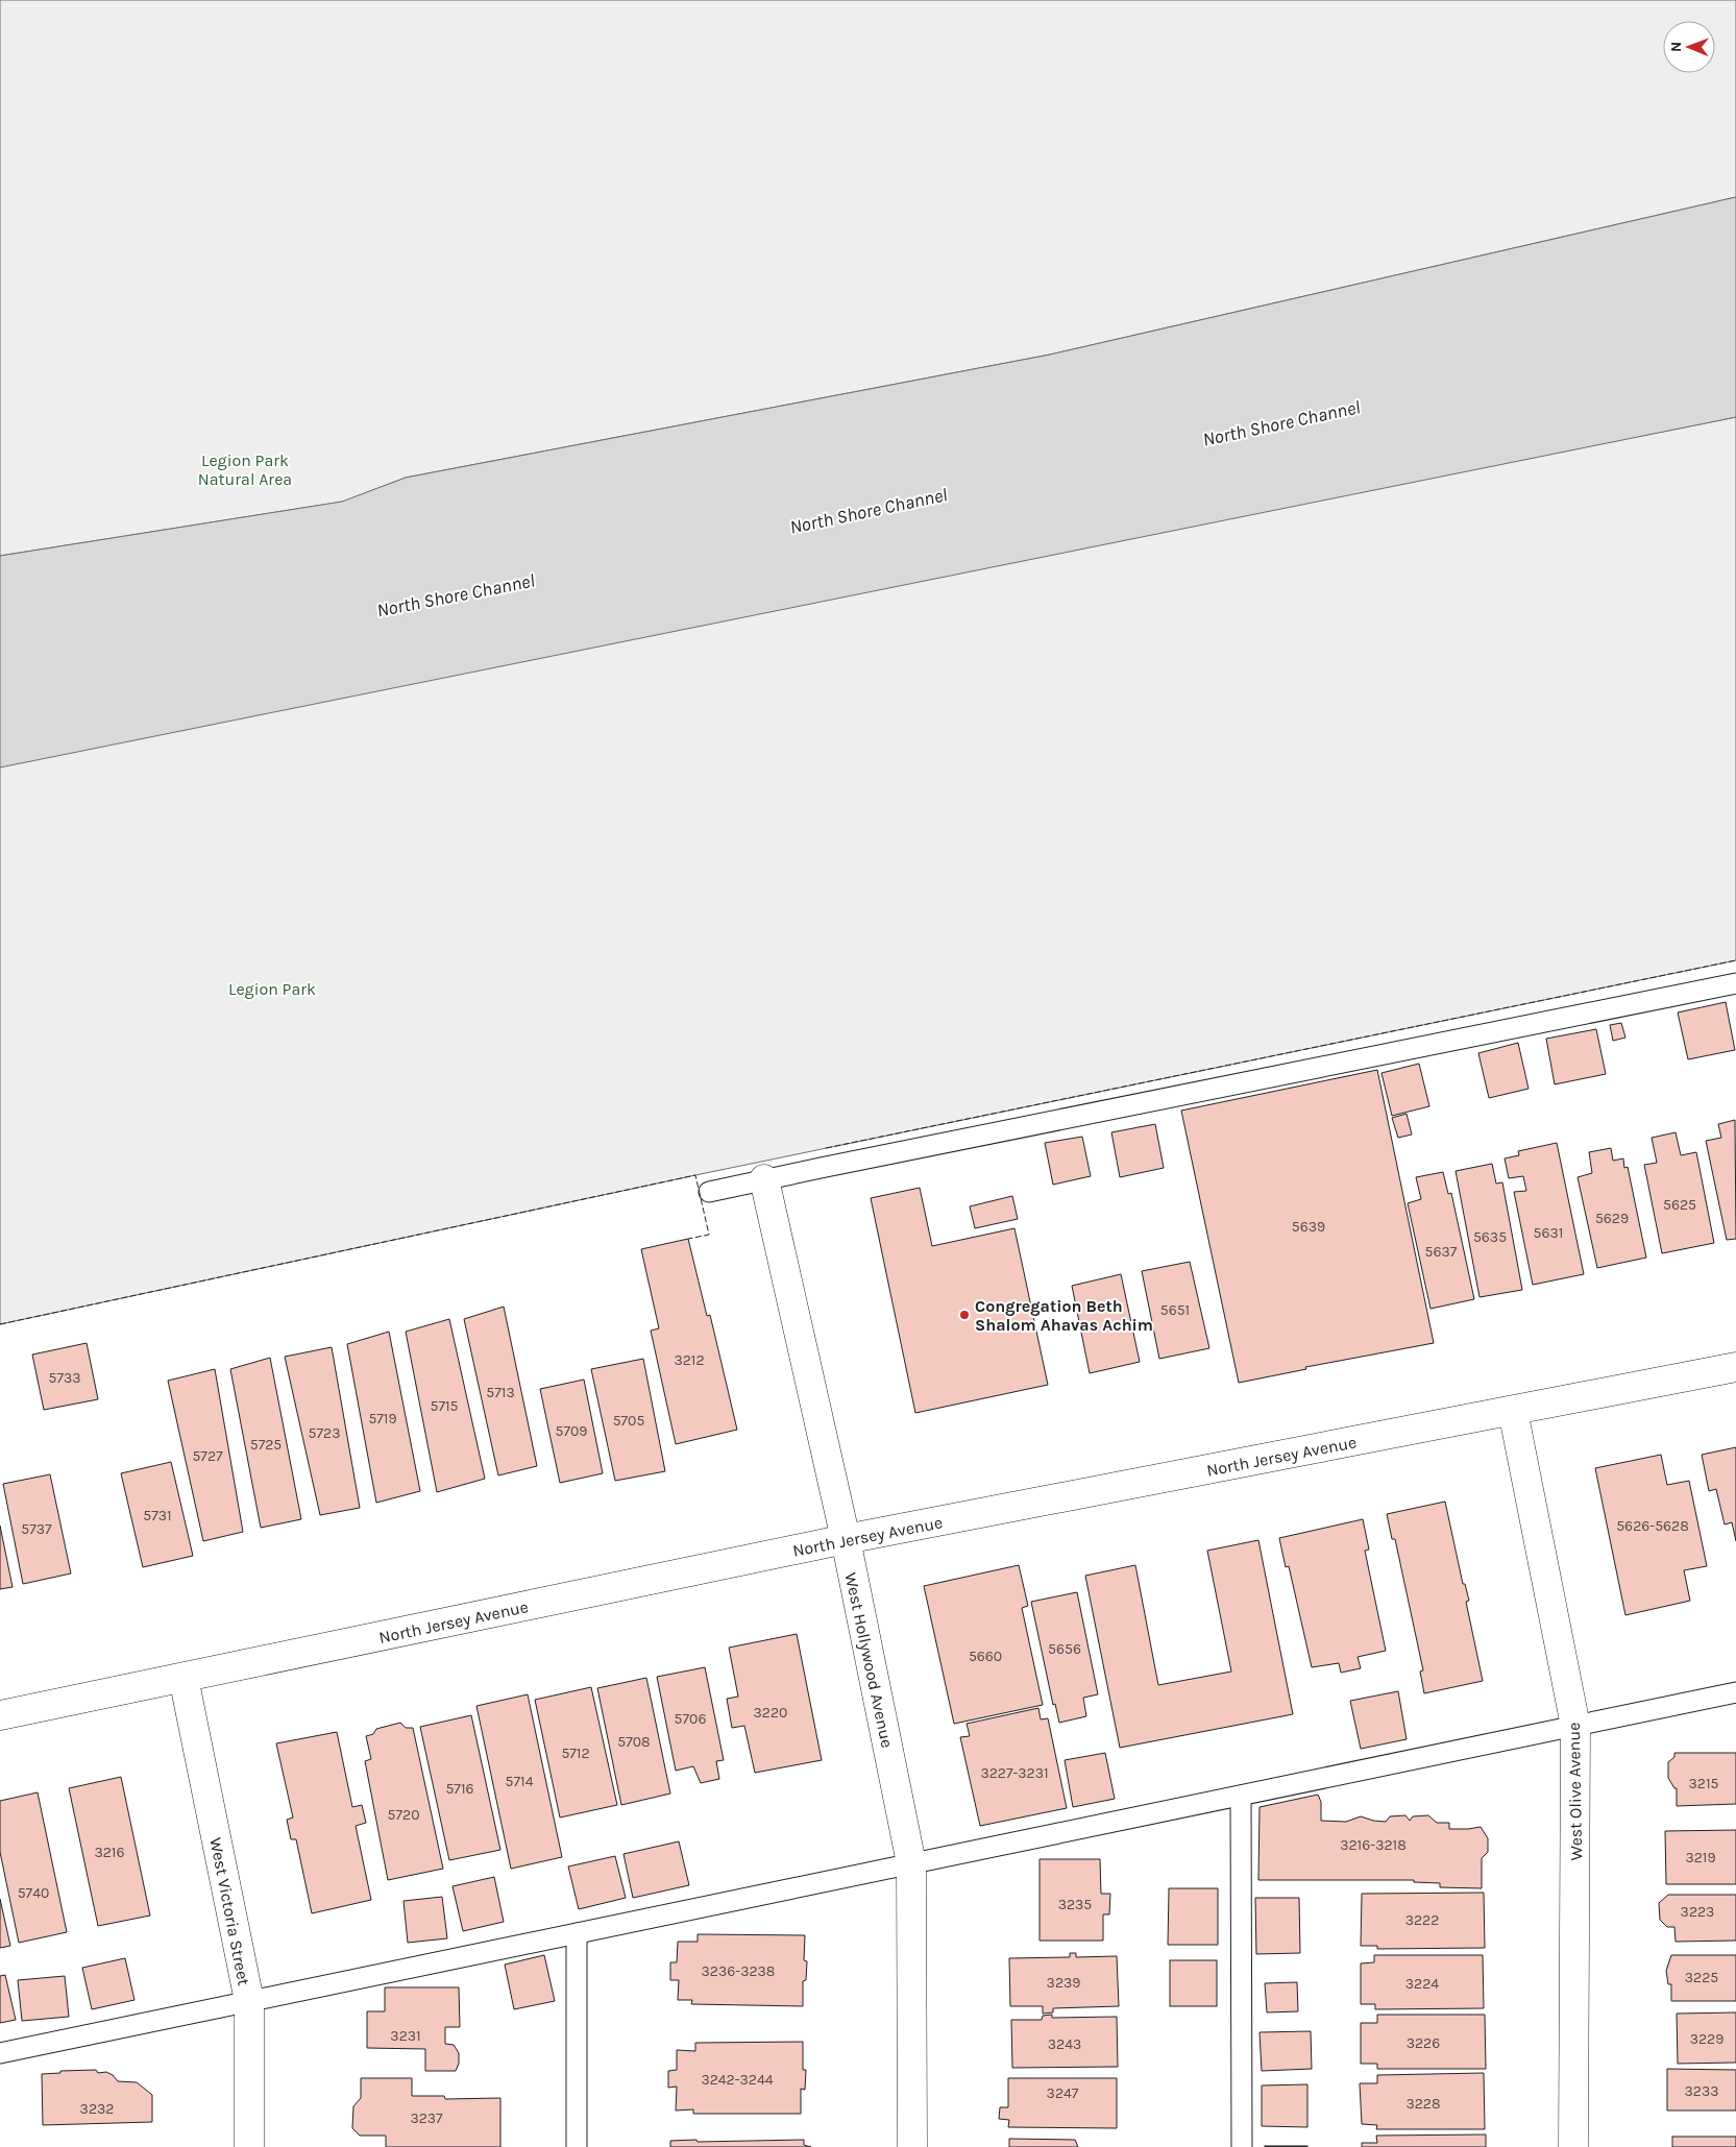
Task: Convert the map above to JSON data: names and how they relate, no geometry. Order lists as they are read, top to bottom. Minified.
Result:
{"streets":{"street":["North Jersey Avenue","West Hollywood Avenue","West Olive Avenue","West Victoria Street"]},"crossings":[["North Jersey Avenue","West Hollywood Avenue"],["North Jersey Avenue","West Olive Avenue"],["North Jersey Avenue","West Victoria Street"]],"water":["North Shore Channel"],"parks":["Legion Park Natural Area","Legion Park"],"places":["Congregation Beth Shalom Ahavas Achim"],"house_numbers":["5625","5629","5639","5631","5635","5637","5651","3212","5733","5713","5715","5719","5705","5709","5723","5725","5727","5731","5626-5628","5737","5656","5660","3220","5706","5708","5712","3227-3231","5714","3215","5716","5720","3216-3218","3216","3219","5740","3235","3223","3222","3236-3238","3225","3239","3224","3231","3229","3226","3243","3242-3244","3233","3247","3228","3232","3237"],"north":"left"}
